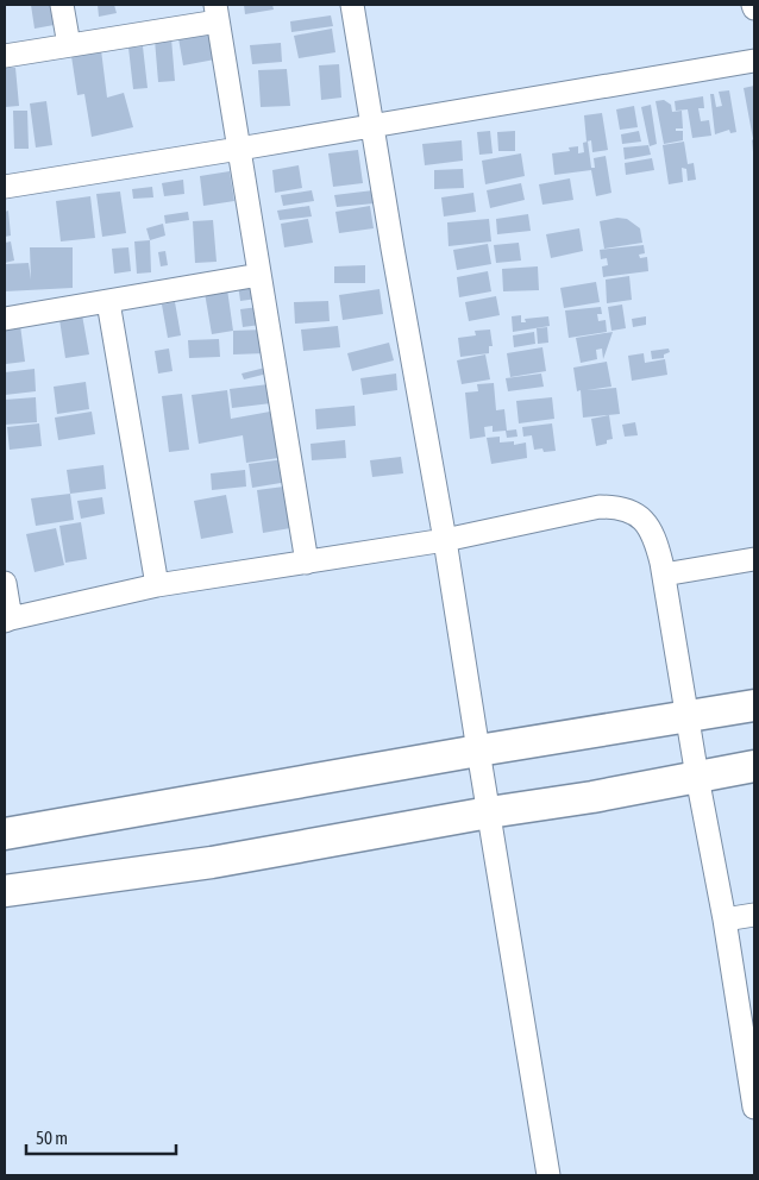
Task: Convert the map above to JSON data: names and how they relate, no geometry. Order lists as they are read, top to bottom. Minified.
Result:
{"scale_bar":"50 m"}
